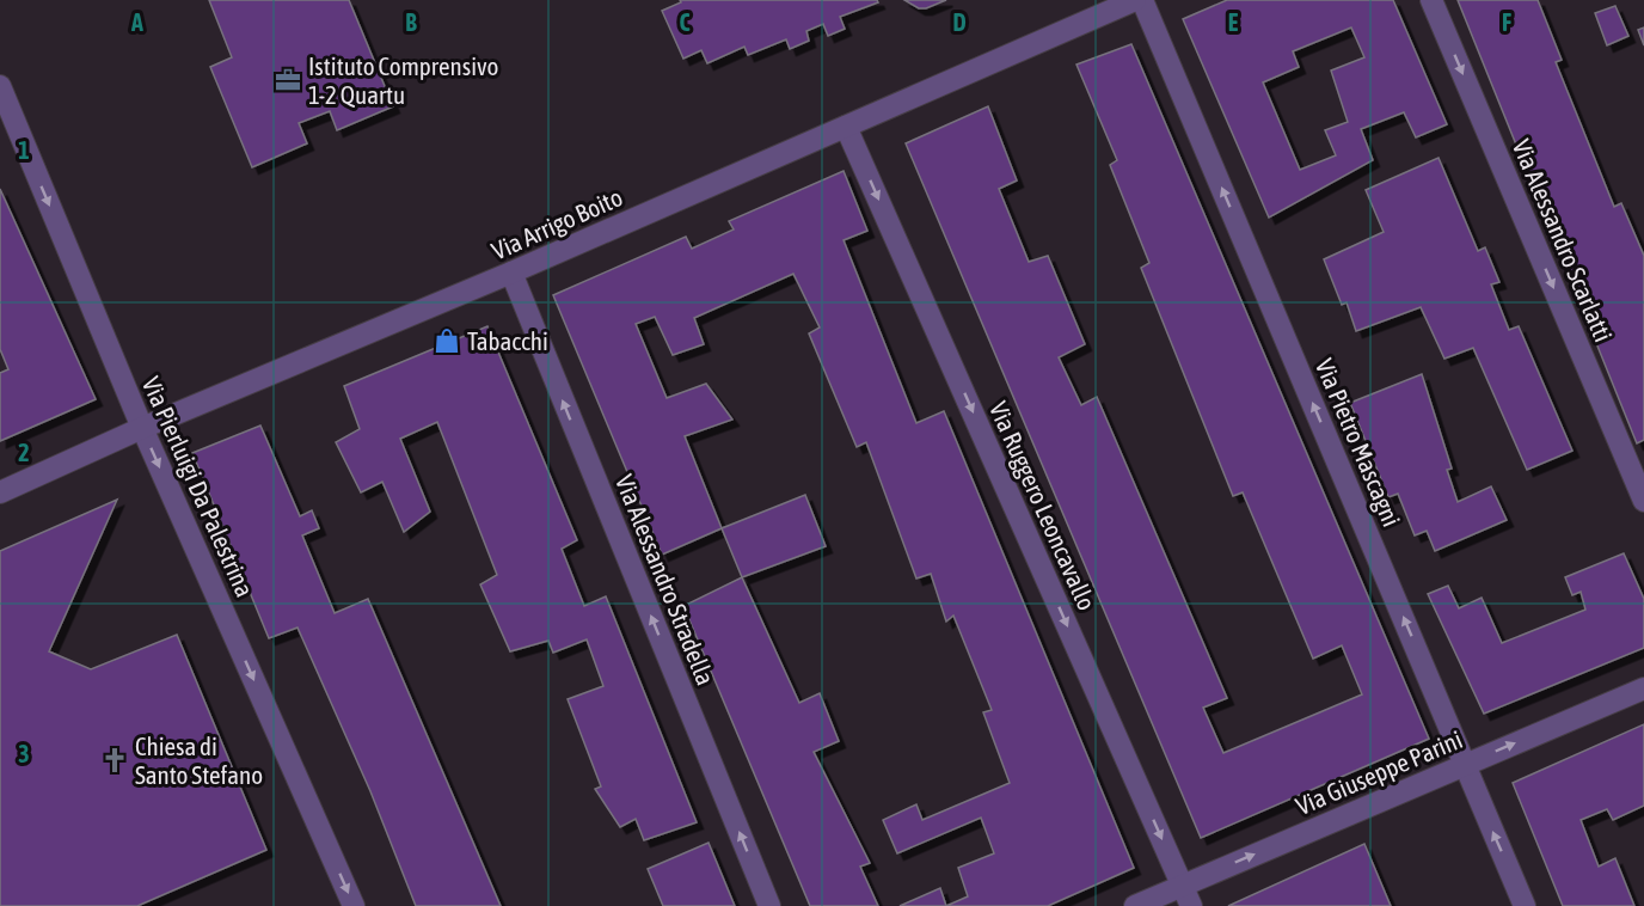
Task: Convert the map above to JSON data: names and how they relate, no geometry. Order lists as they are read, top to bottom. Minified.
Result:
{"streets":{"street":["Via Arrigo Boito","Via Alessandro Scarlatti","Via Pietro Mascagni","Via Pierluigi Da Palestrina","Via Ruggero Leoncavallo","Via Alessandro Stradella","Via Giuseppe Parini"]},"crossings":[["Via Arrigo Boito","Via Pierluigi Da Palestrina"],["Via Arrigo Boito","Via Ruggero Leoncavallo"],["Via Arrigo Boito","Via Alessandro Stradella"],["Via Pietro Mascagni","Via Giuseppe Parini"],["Via Ruggero Leoncavallo","Via Giuseppe Parini"]],"one_way":["Via Alessandro Scarlatti","Via Pietro Mascagni","Via Pierluigi Da Palestrina","Via Ruggero Leoncavallo","Via Alessandro Stradella","Via Giuseppe Parini"],"places":{"office":["Istituto Comprensivo 1-2 Quartu"],"shop":["Tabacchi"],"church":["Chiesa di Santo Stefano"]},"grid":{"columns":["A","B","C","D","E","F"],"rows":["1","2","3"]}}
